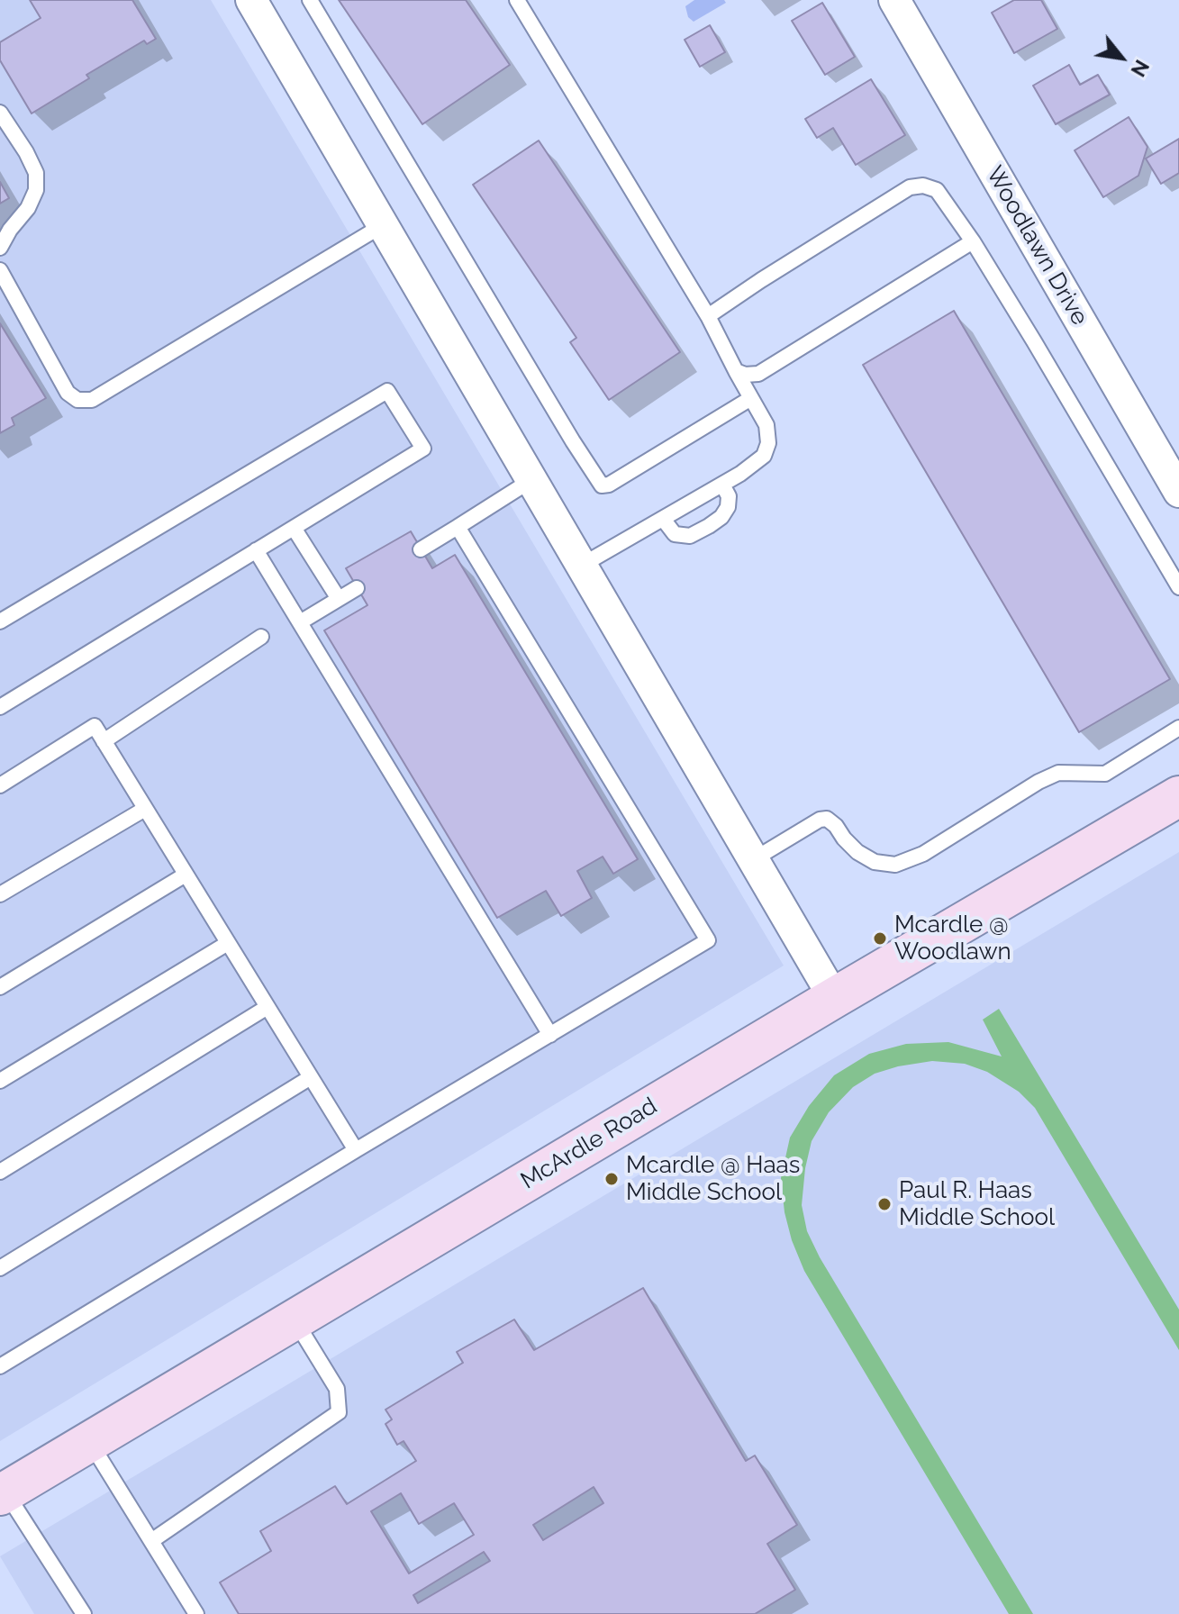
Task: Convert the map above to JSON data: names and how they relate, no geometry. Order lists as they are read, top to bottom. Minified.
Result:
{"streets":{"main road":["McArdle Road"],"street":["Woodlawn Drive"]},"places":["Mcardle @ Woodlawn","Mcardle @ Haas Middle School","Paul R. Haas Middle School"],"north":"bottom right"}
